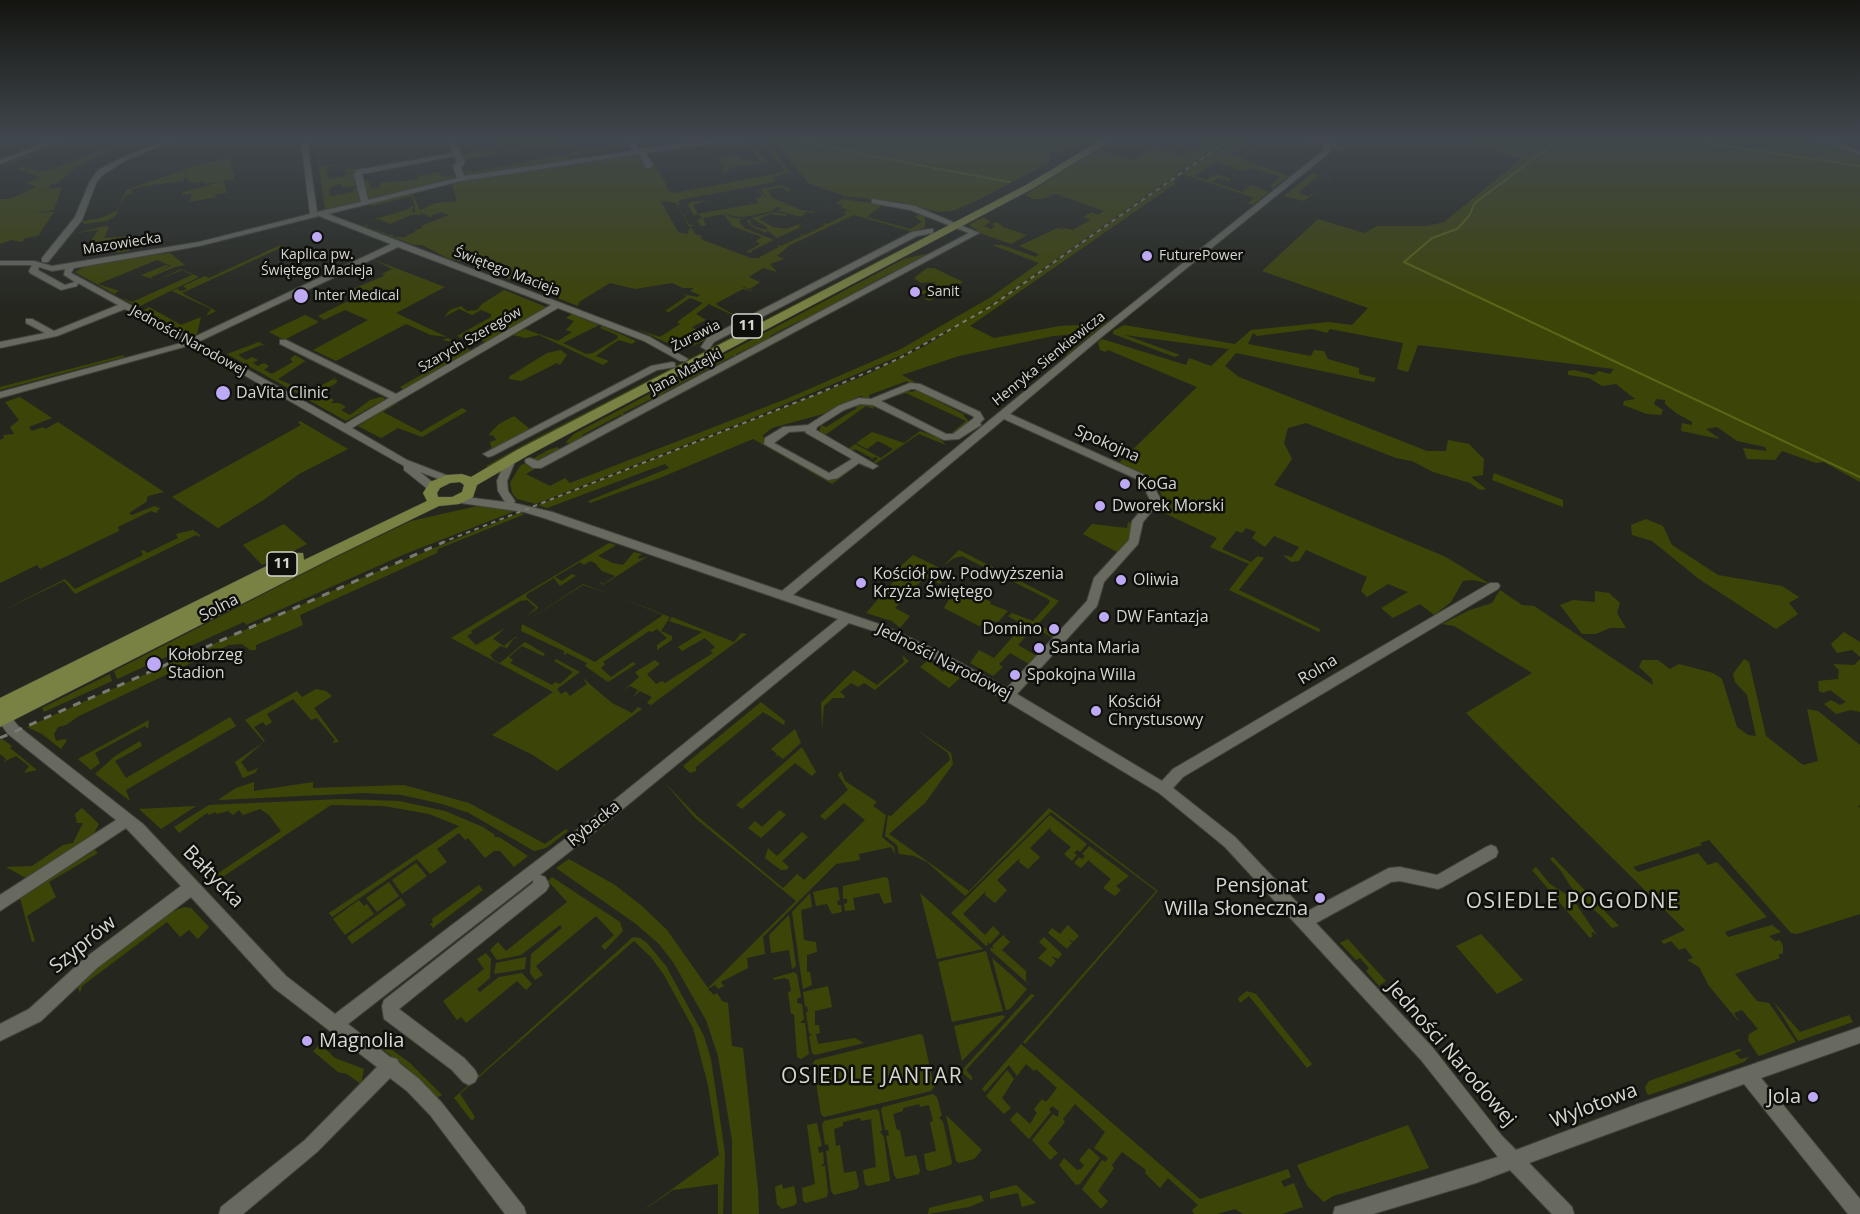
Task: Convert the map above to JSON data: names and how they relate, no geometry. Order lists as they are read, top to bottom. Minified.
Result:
{"streets":{"main road":["11","Żurawia","Solna"],"street":["Mazowiecka","Świętego Macieja","Szarych Szeregów","Jedności Narodowej","Henryka Sienkiewicza","Jana Matejki","Spokojna","Rolna","Rybacka","Bałtycka","Szyprów","Wylotowa"]},"crossings":[["Mazowiecka","Świętego Macieja"],["Mazowiecka","Jedności Narodowej"],["Świętego Macieja","Żurawia"],["Świętego Macieja","Szarych Szeregów"],["11","Żurawia"],["11","Jedności Narodowej"],["11","Solna"],["Żurawia","Jedności Narodowej"],["Żurawia","Jana Matejki"],["Szarych Szeregów","Jedności Narodowej"],["Jedności Narodowej","Henryka Sienkiewicza"],["Jedności Narodowej","Spokojna"],["Jedności Narodowej","Solna"],["Jedności Narodowej","Rolna"],["Jedności Narodowej","Rybacka"],["Jedności Narodowej","Wylotowa"],["Henryka Sienkiewicza","Spokojna"],["Solna","Bałtycka"],["Rybacka","Bałtycka"],["Bałtycka","Szyprów"]],"districts":["OSIEDLE POGODNE","OSIEDLE JANTAR"],"places":["Kaplica pw. Świętego Macieja","FuturePower","Sanit","Inter Medical","DaVita Clinic","KoGa","Dworek Morski","Oliwia","Kościół pw. Podwyższenia Krzyża Świętego","DW Fantazja","Domino","Santa Maria","Kołobrzeg Stadion","Spokojna Willa","Kościół Chrystusowy","Pensjonat Willa Słoneczna","Magnolia","Jola"]}
